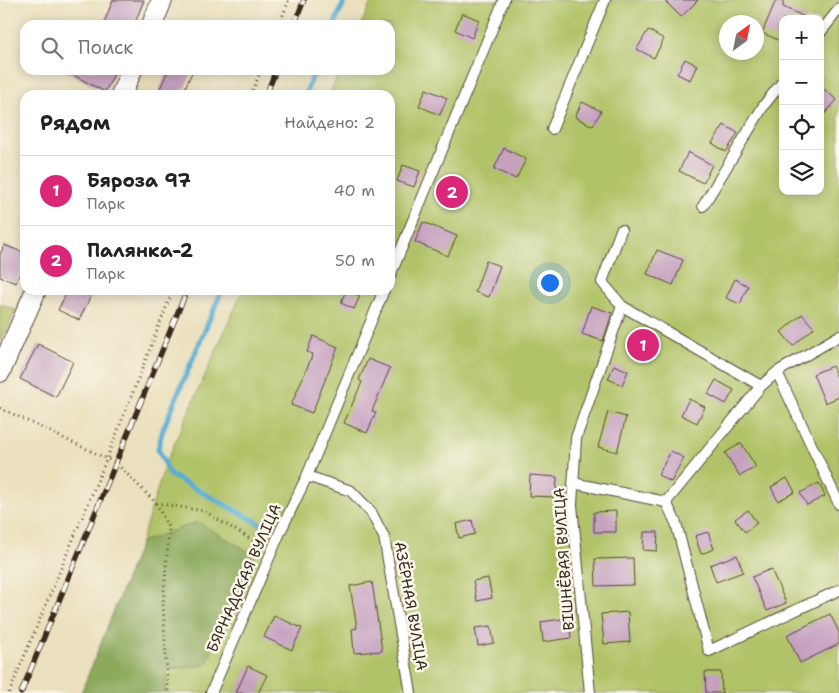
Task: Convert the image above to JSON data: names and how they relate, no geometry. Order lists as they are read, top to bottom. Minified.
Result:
{"streets":{"lane":["ВІШНЁВАЯ ВУЛІЦА","БЯРНАДСКАЯ ВУЛІЦА","АЗЁРНАЯ ВУЛІЦА"]},"crossings":[["БЯРНАДСКАЯ ВУЛІЦА","АЗЁРНАЯ ВУЛІЦА"]],"north":"top right","page":{"map_buttons":["+","−"],"search":"Поиск","heading":["Рядом","Найдено: 2"],"list":[{"mark":"1","name":"Бяроза 97","note":"Парк","value":"40 m"},{"mark":"2","name":"Палянка-2","note":"Парк","value":"50 m"}],"pins":["2","1"]}}
